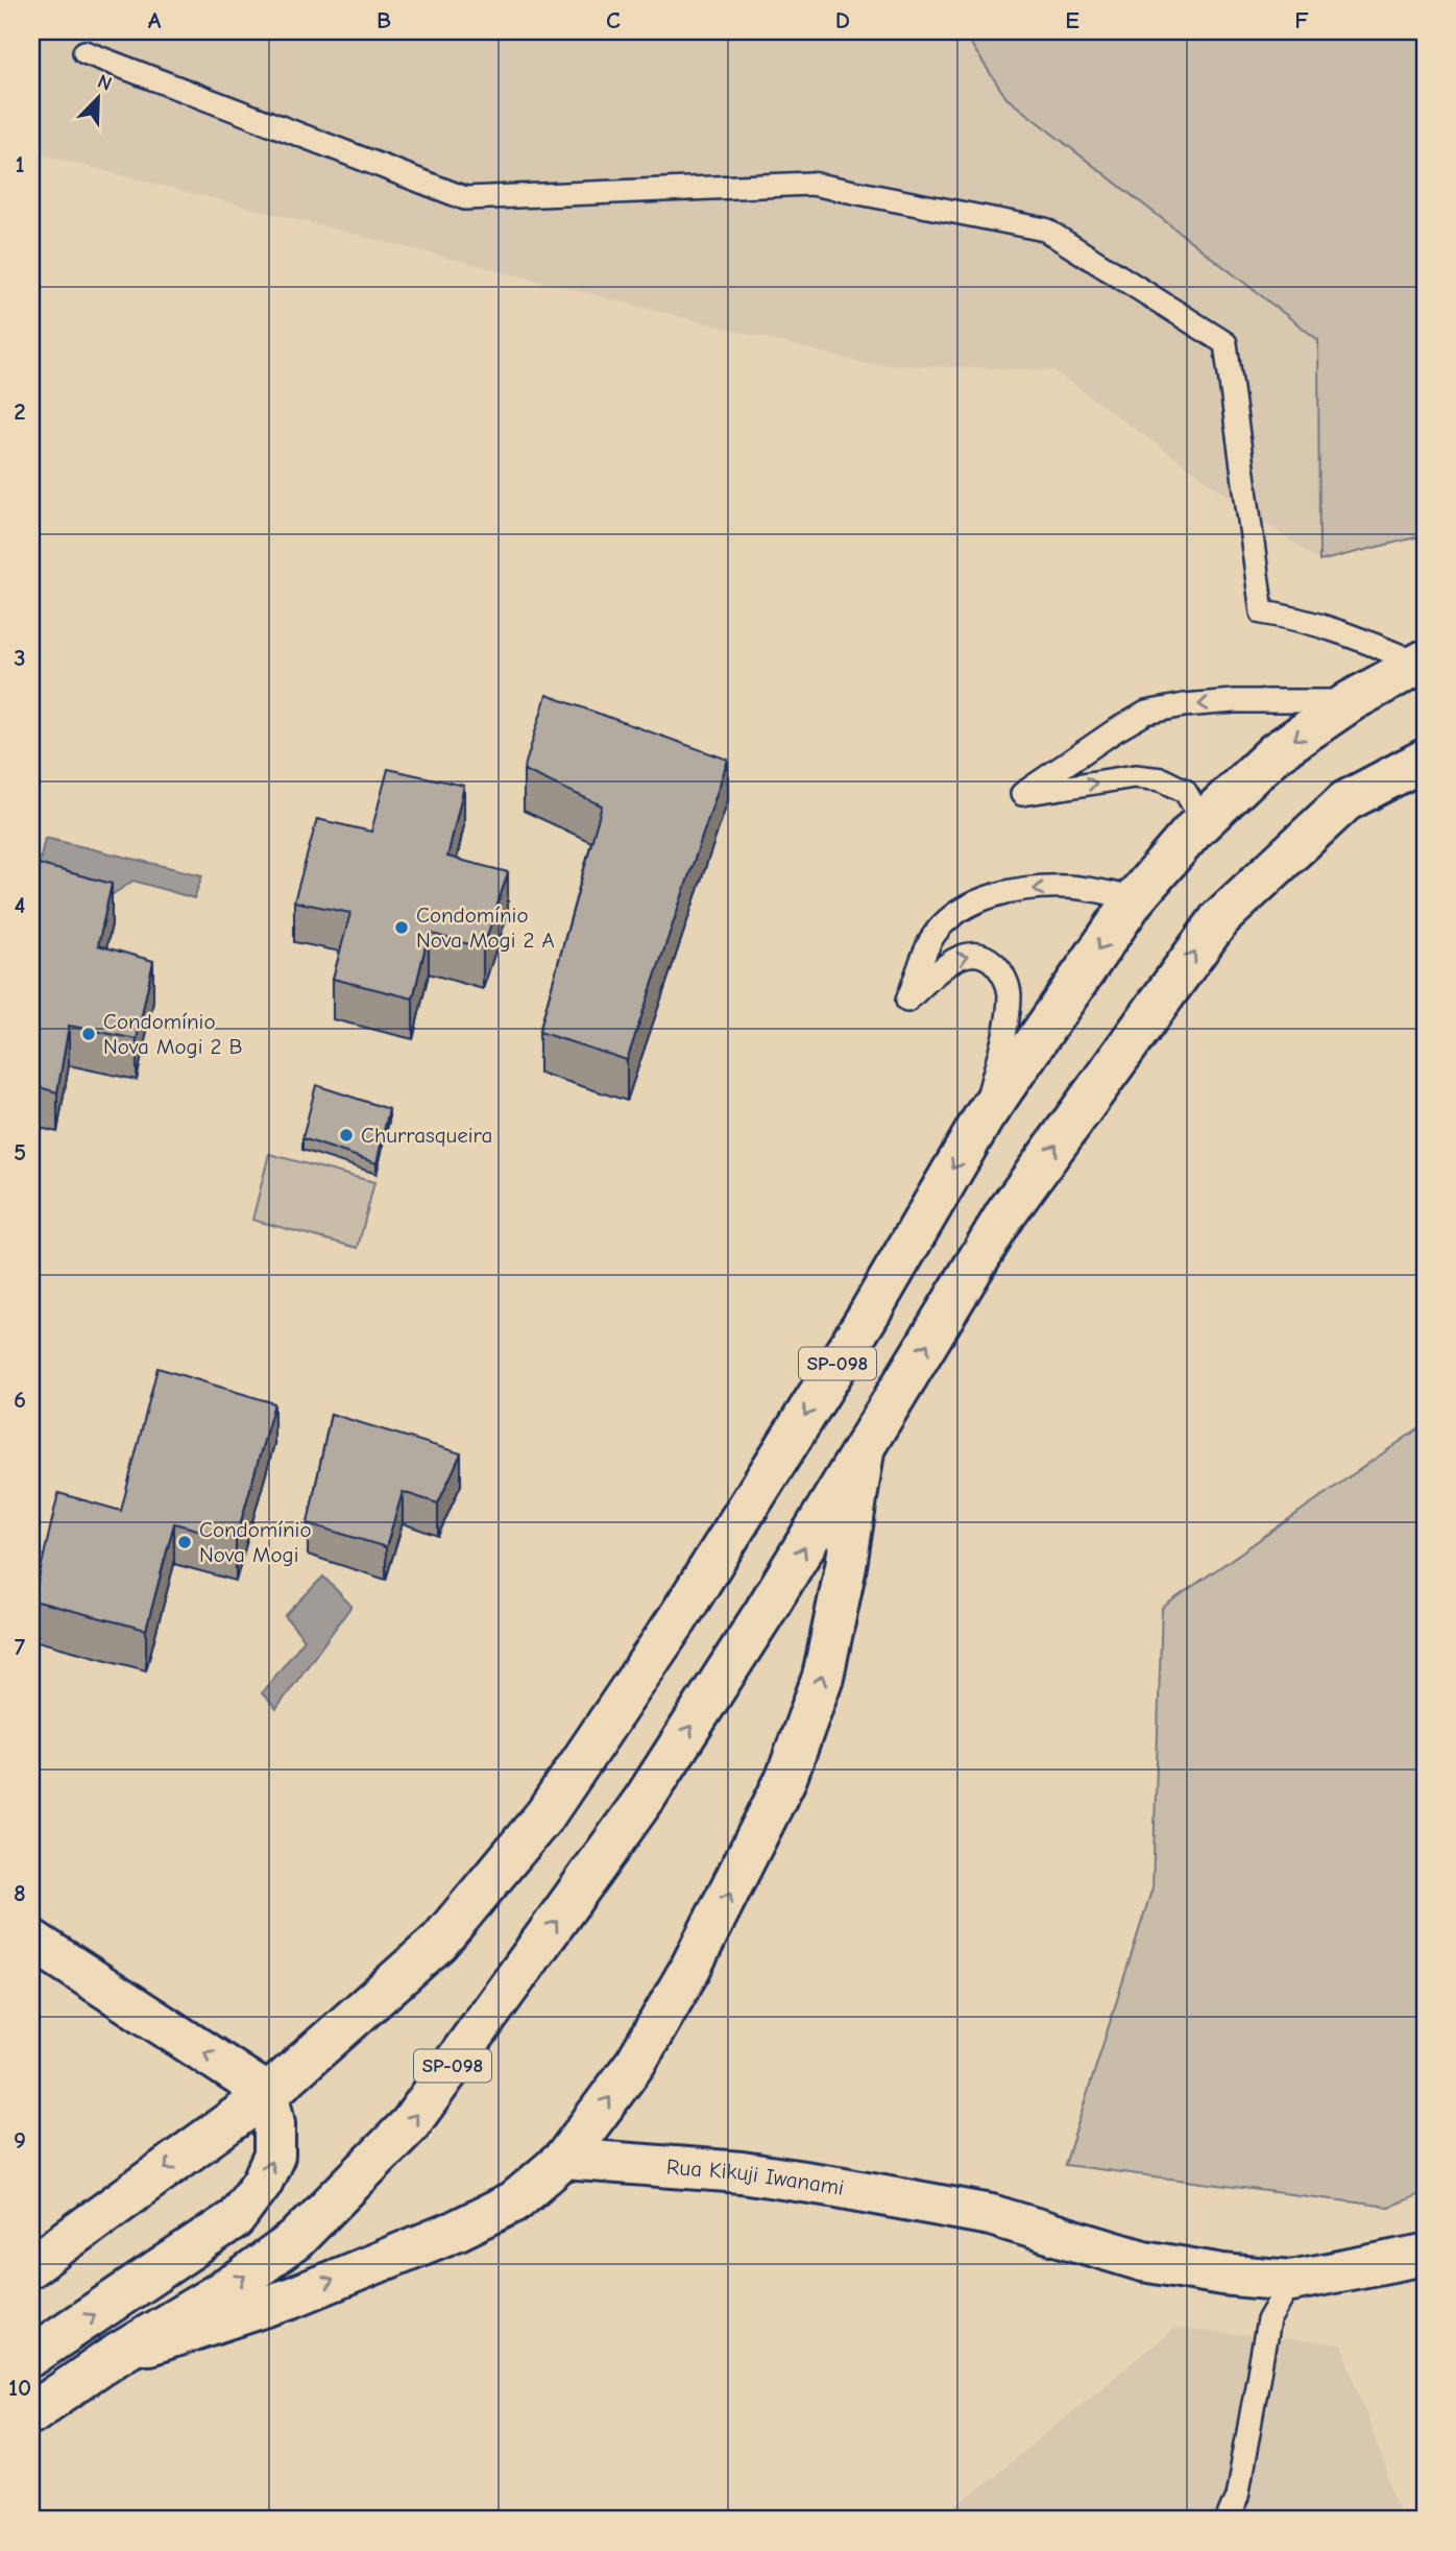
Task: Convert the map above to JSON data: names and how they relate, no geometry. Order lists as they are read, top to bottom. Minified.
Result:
{"streets":{"main road":["SP-098","Rua Kikuji Iwanami"]},"places":["Condomínio Nova Mogi 2 A","Condomínio Nova Mogi 2 B","Churrasqueira","Condomínio Nova Mogi"],"north":"top right","grid":{"columns":["A","B","C","D","E","F"],"rows":["1","2","3","4","5","6","7","8","9","10"]}}
